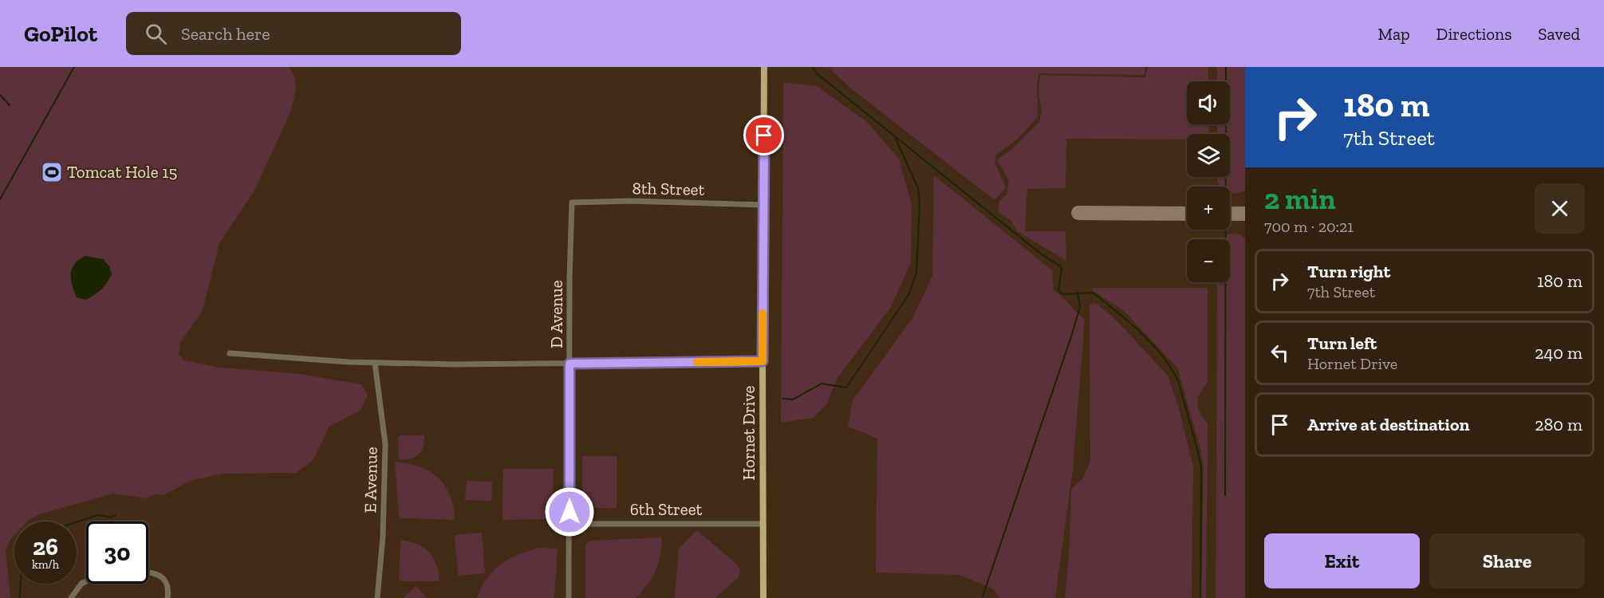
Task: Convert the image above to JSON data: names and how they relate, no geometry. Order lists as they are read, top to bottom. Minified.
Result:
{"streets":{"main road":["Hornet Drive"],"street":["8th Street","D Avenue","E Avenue","6th Street"]},"crossings":[["8th Street","D Avenue"],["8th Street","Hornet Drive"],["D Avenue","6th Street"],["Hornet Drive","6th Street"]],"places":{"sports":["Tomcat Hole 15"]},"page":{"header":"GoPilot","search":"Search here","nav":["Map","Directions","Saved"],"turn":["180 m","7th Street"],"map_buttons":["+","−"],"heading":["2 min","700 m · 20:21"],"list":[{"name":"Turn right","note":"7th Street","value":"180 m"},{"name":"Turn left","note":"Hornet Drive","value":"240 m"},{"name":"Arrive at destination","value":"280 m"}],"speed":"26 km/h","limit":"30","buttons":["Exit","Share"]}}
